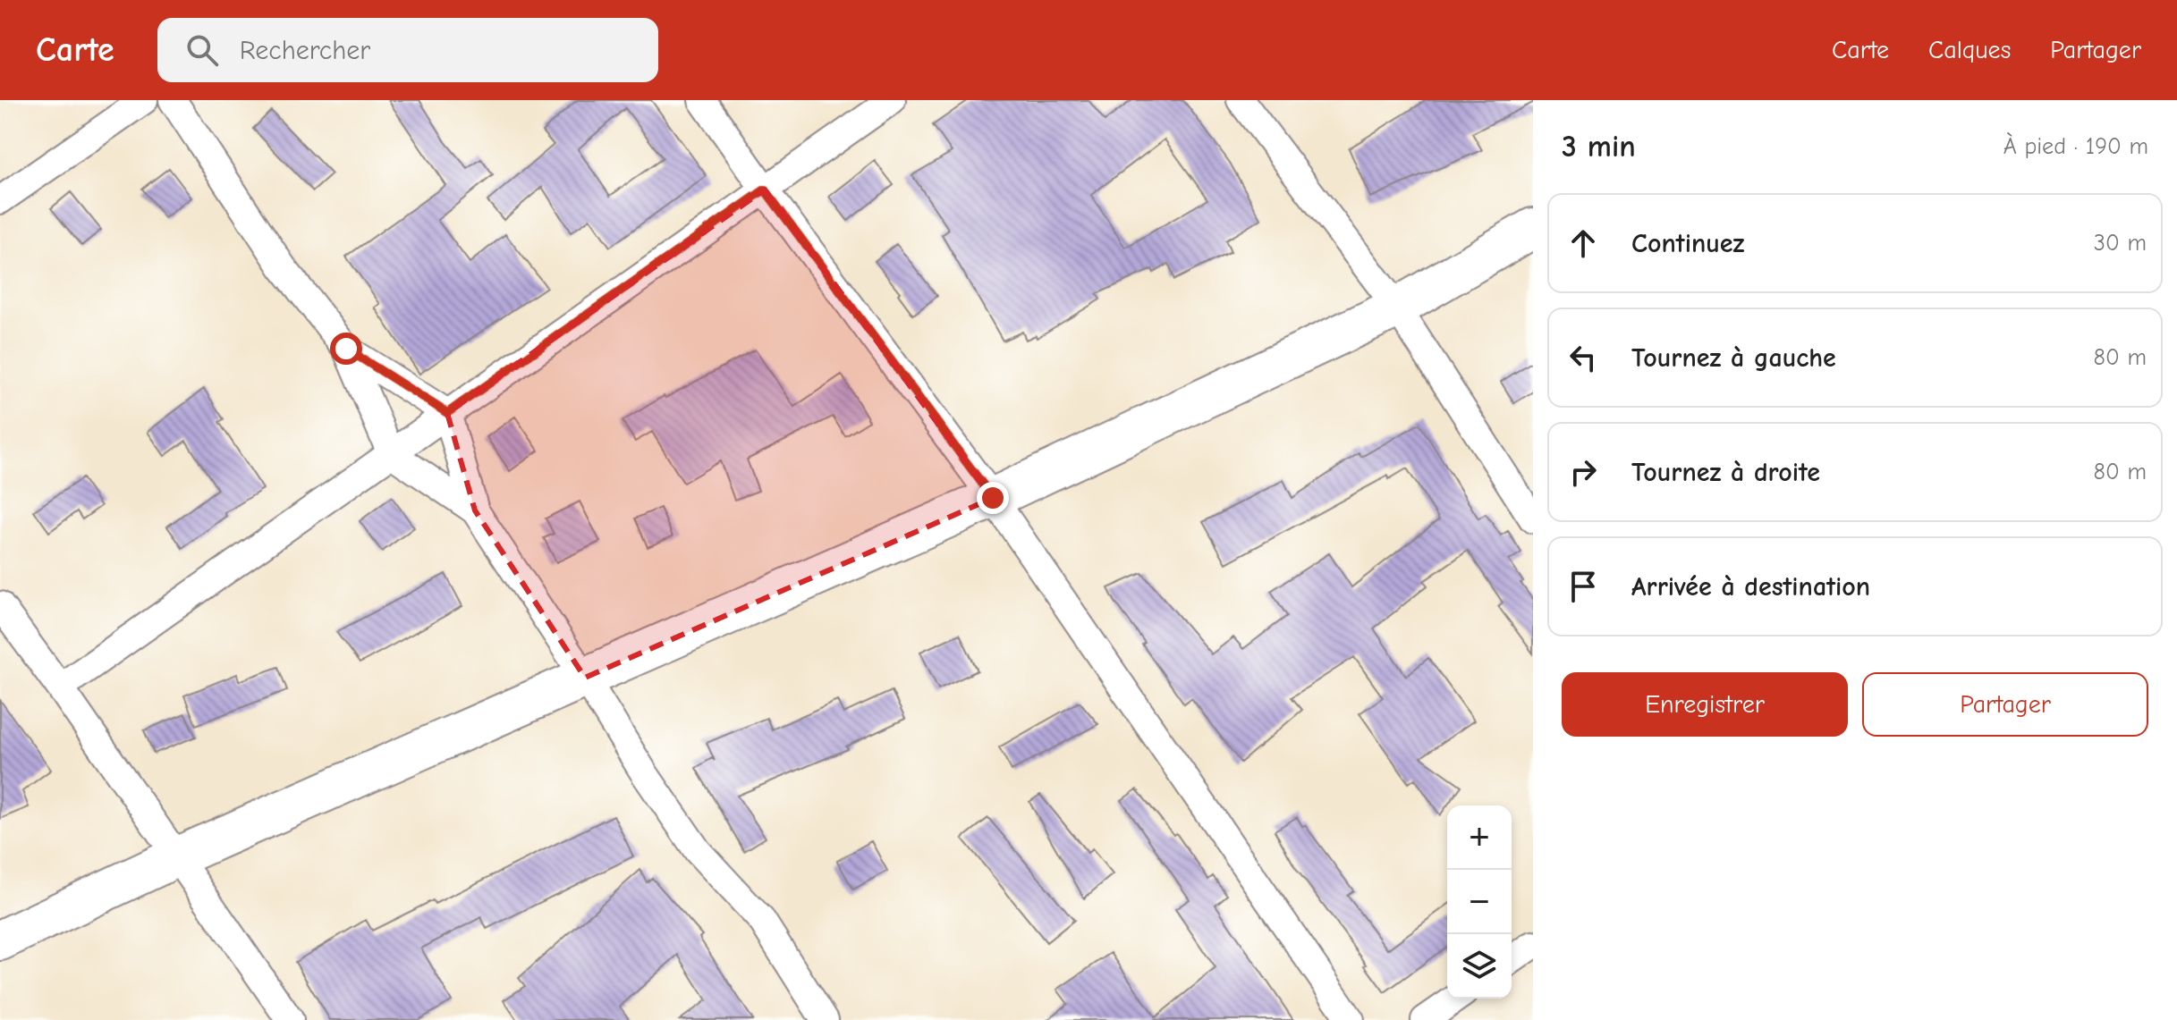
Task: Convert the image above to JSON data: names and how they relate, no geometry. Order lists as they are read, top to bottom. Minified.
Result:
{"page":{"header":"Carte","search":"Rechercher","nav":["Carte","Calques","Partager"],"heading":["3 min","À pied · 190 m"],"list":[["Continuez","30 m"],["Tournez à gauche","80 m"],["Tournez à droite","80 m"],"Arrivée à destination"],"buttons":["Enregistrer","Partager"],"map_buttons":["+","−"]}}
